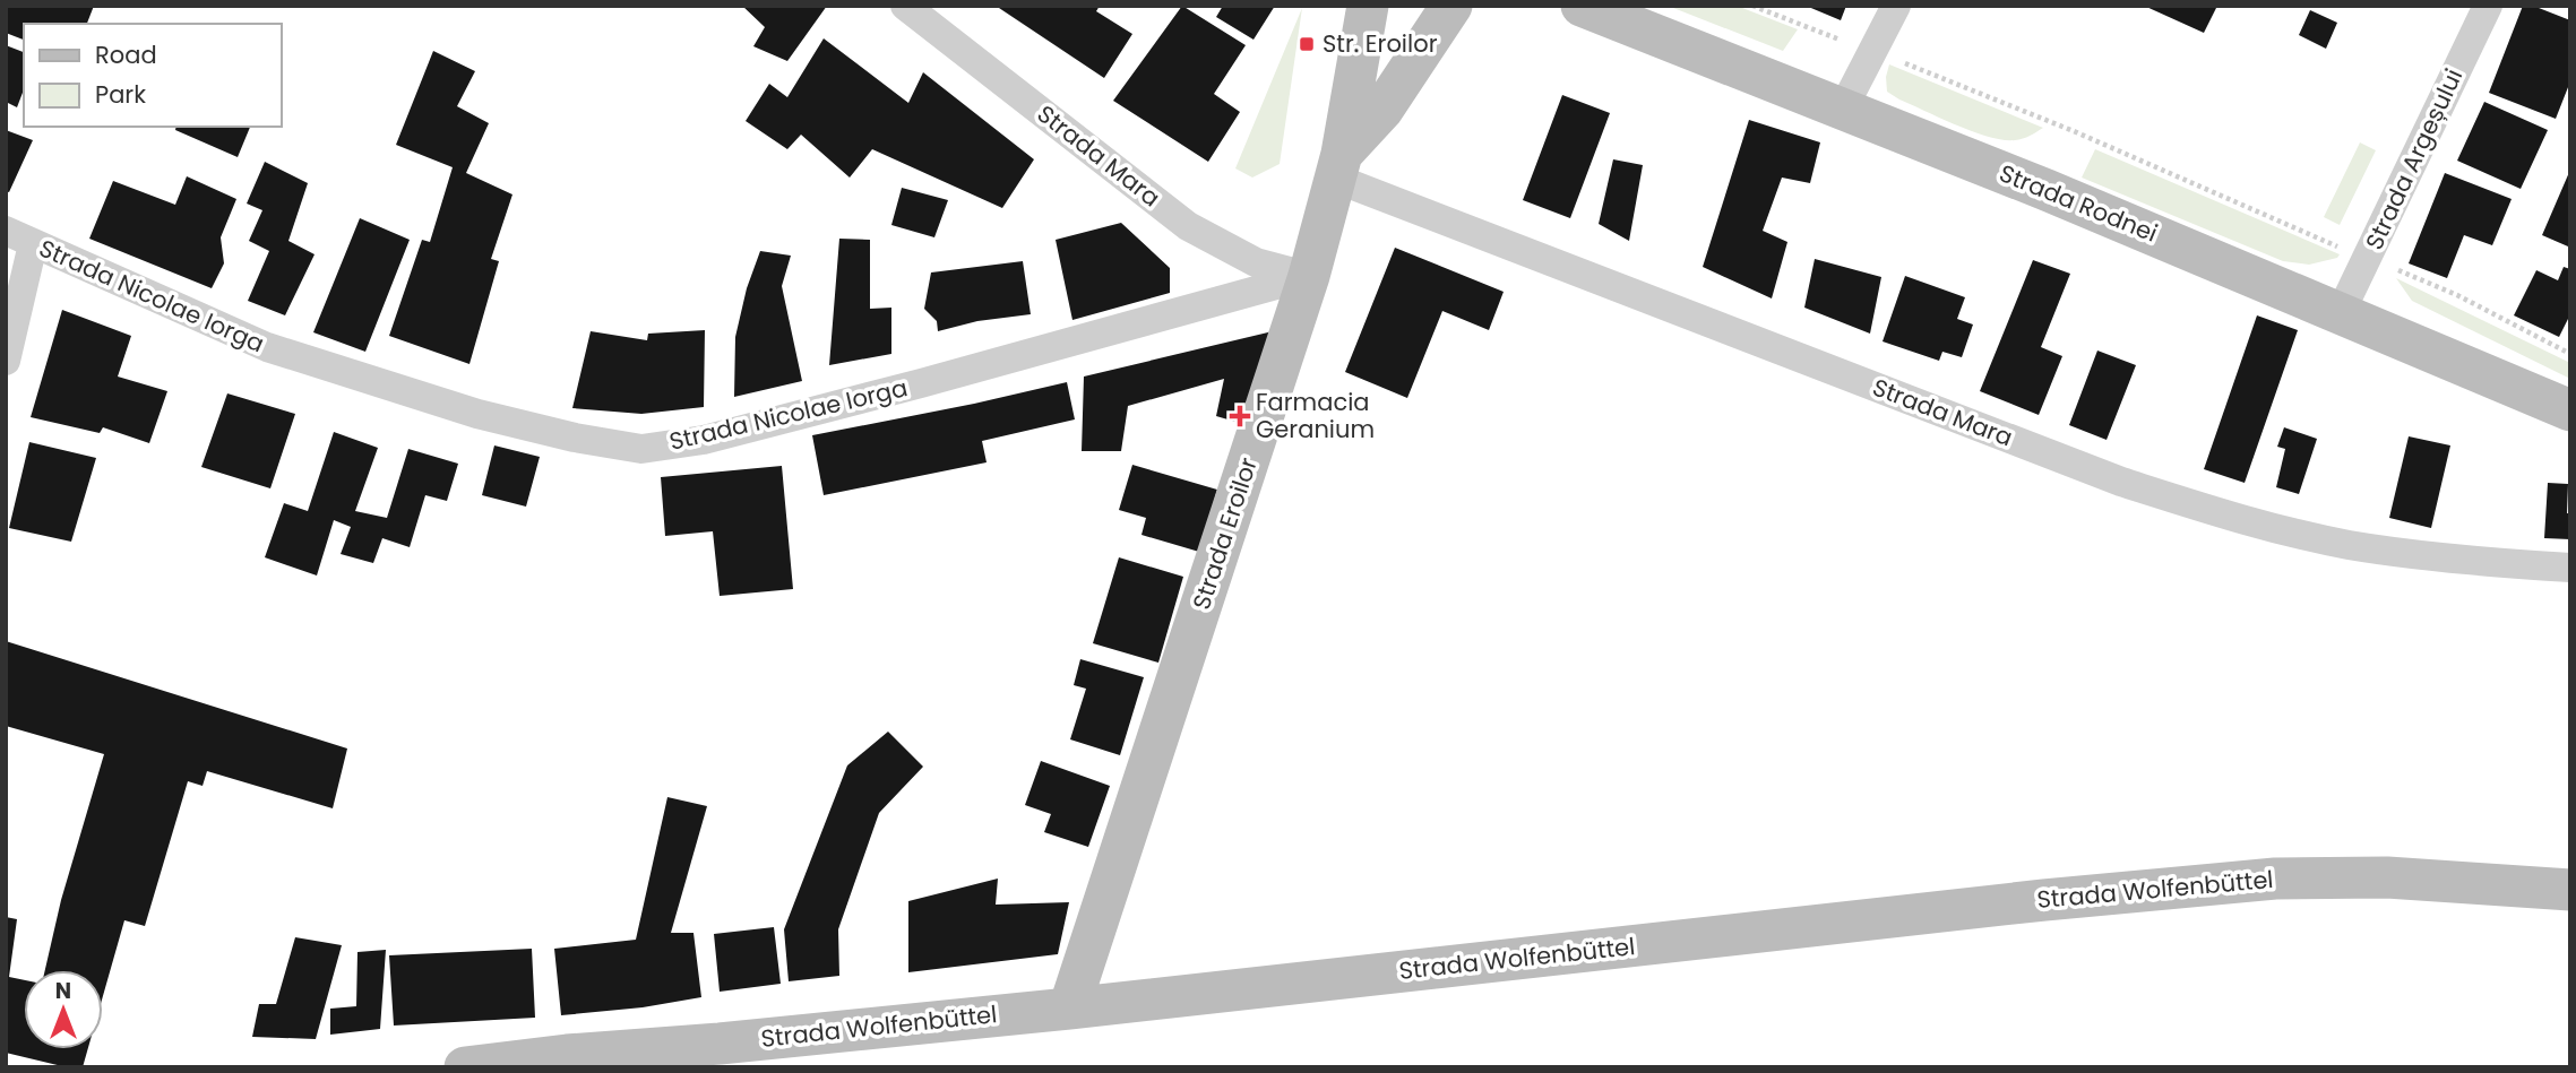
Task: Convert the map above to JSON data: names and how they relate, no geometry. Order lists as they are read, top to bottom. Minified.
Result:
{"streets":{"main road":["Strada Rodnei","Strada Eroilor","Strada Wolfenbüttel"],"street":["Strada Mara","Strada Argeșului","Strada Nicolae Iorga"]},"crossings":[["Strada Mara","Strada Nicolae Iorga"],["Strada Mara","Strada Eroilor"],["Strada Argeșului","Strada Rodnei"],["Strada Nicolae Iorga","Strada Eroilor"],["Strada Eroilor","Strada Wolfenbüttel"]],"places":{"transit":["Str. Eroilor"],"health":["Farmacia Geranium"]},"legend":["Road","Park"],"north":"top"}
